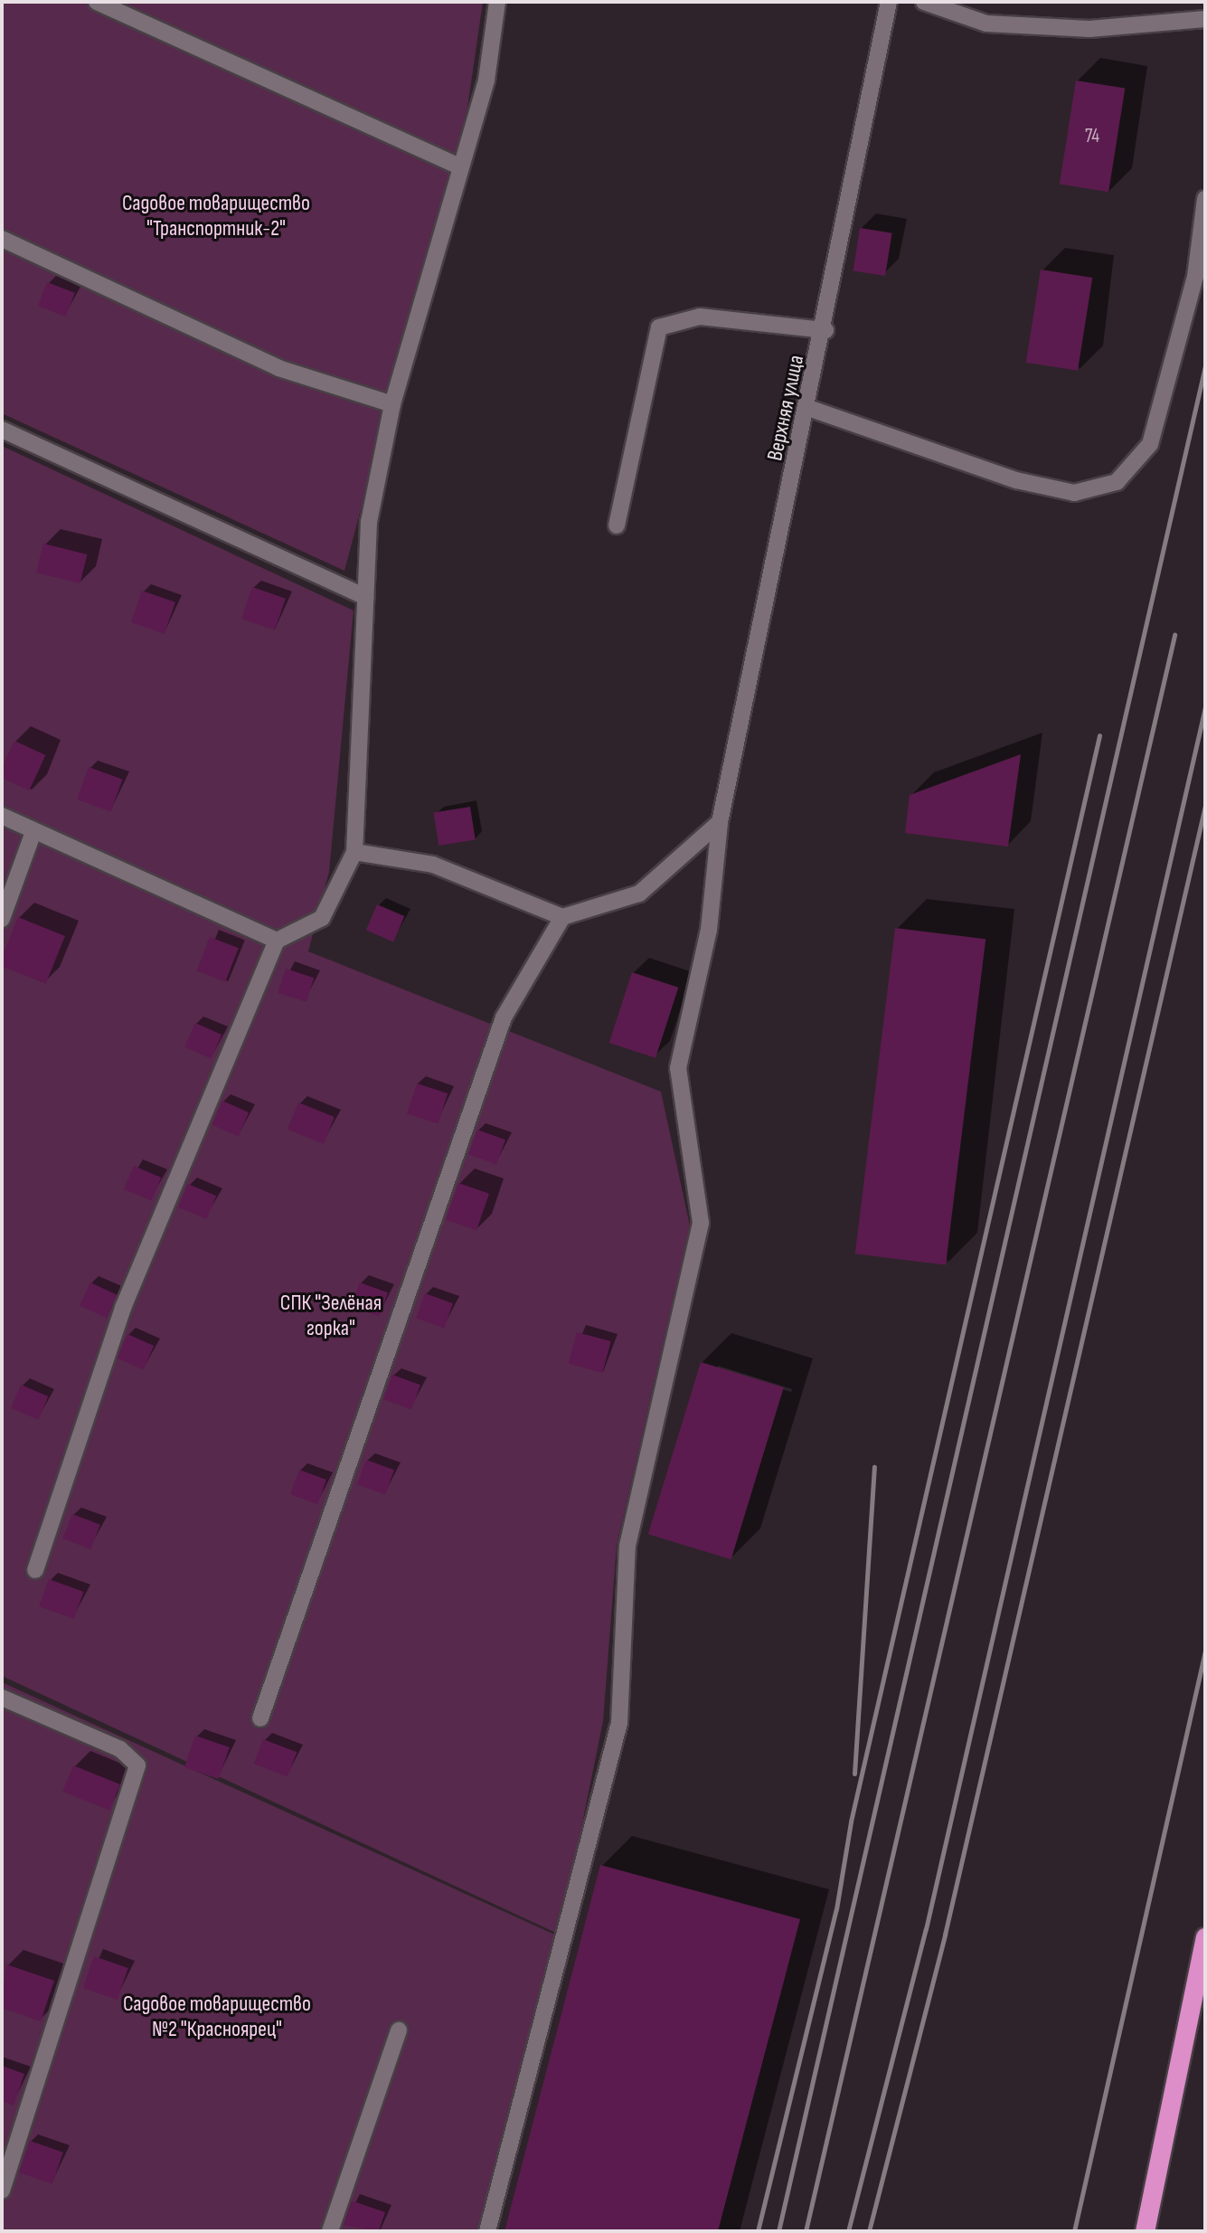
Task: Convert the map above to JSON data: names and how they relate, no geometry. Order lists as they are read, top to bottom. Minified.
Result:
{"streets":{"street":["Верхняя улица"]},"parks":["Садовое товарищество \"Транспортник-2\"","СПК \"Зелёная горка\"","Садовое товарищество №2 \"Красноярец\""],"house_numbers":["74"]}
